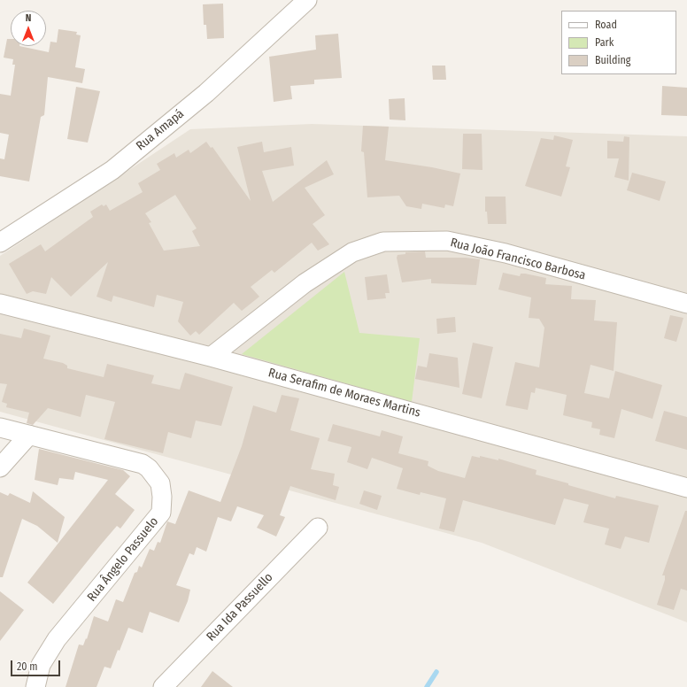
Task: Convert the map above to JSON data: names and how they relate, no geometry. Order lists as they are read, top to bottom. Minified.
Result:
{"streets":{"street":["Rua Amapá","Rua João Francisco Barbosa","Rua Serafim de Moraes Martins","Rua Ângelo Passuelo","Rua Ida Passuello"]},"crossings":[["Rua João Francisco Barbosa","Rua Serafim de Moraes Martins"]],"legend":["Road","Park","Building"],"scale_bar":"20 m","north":"top"}
